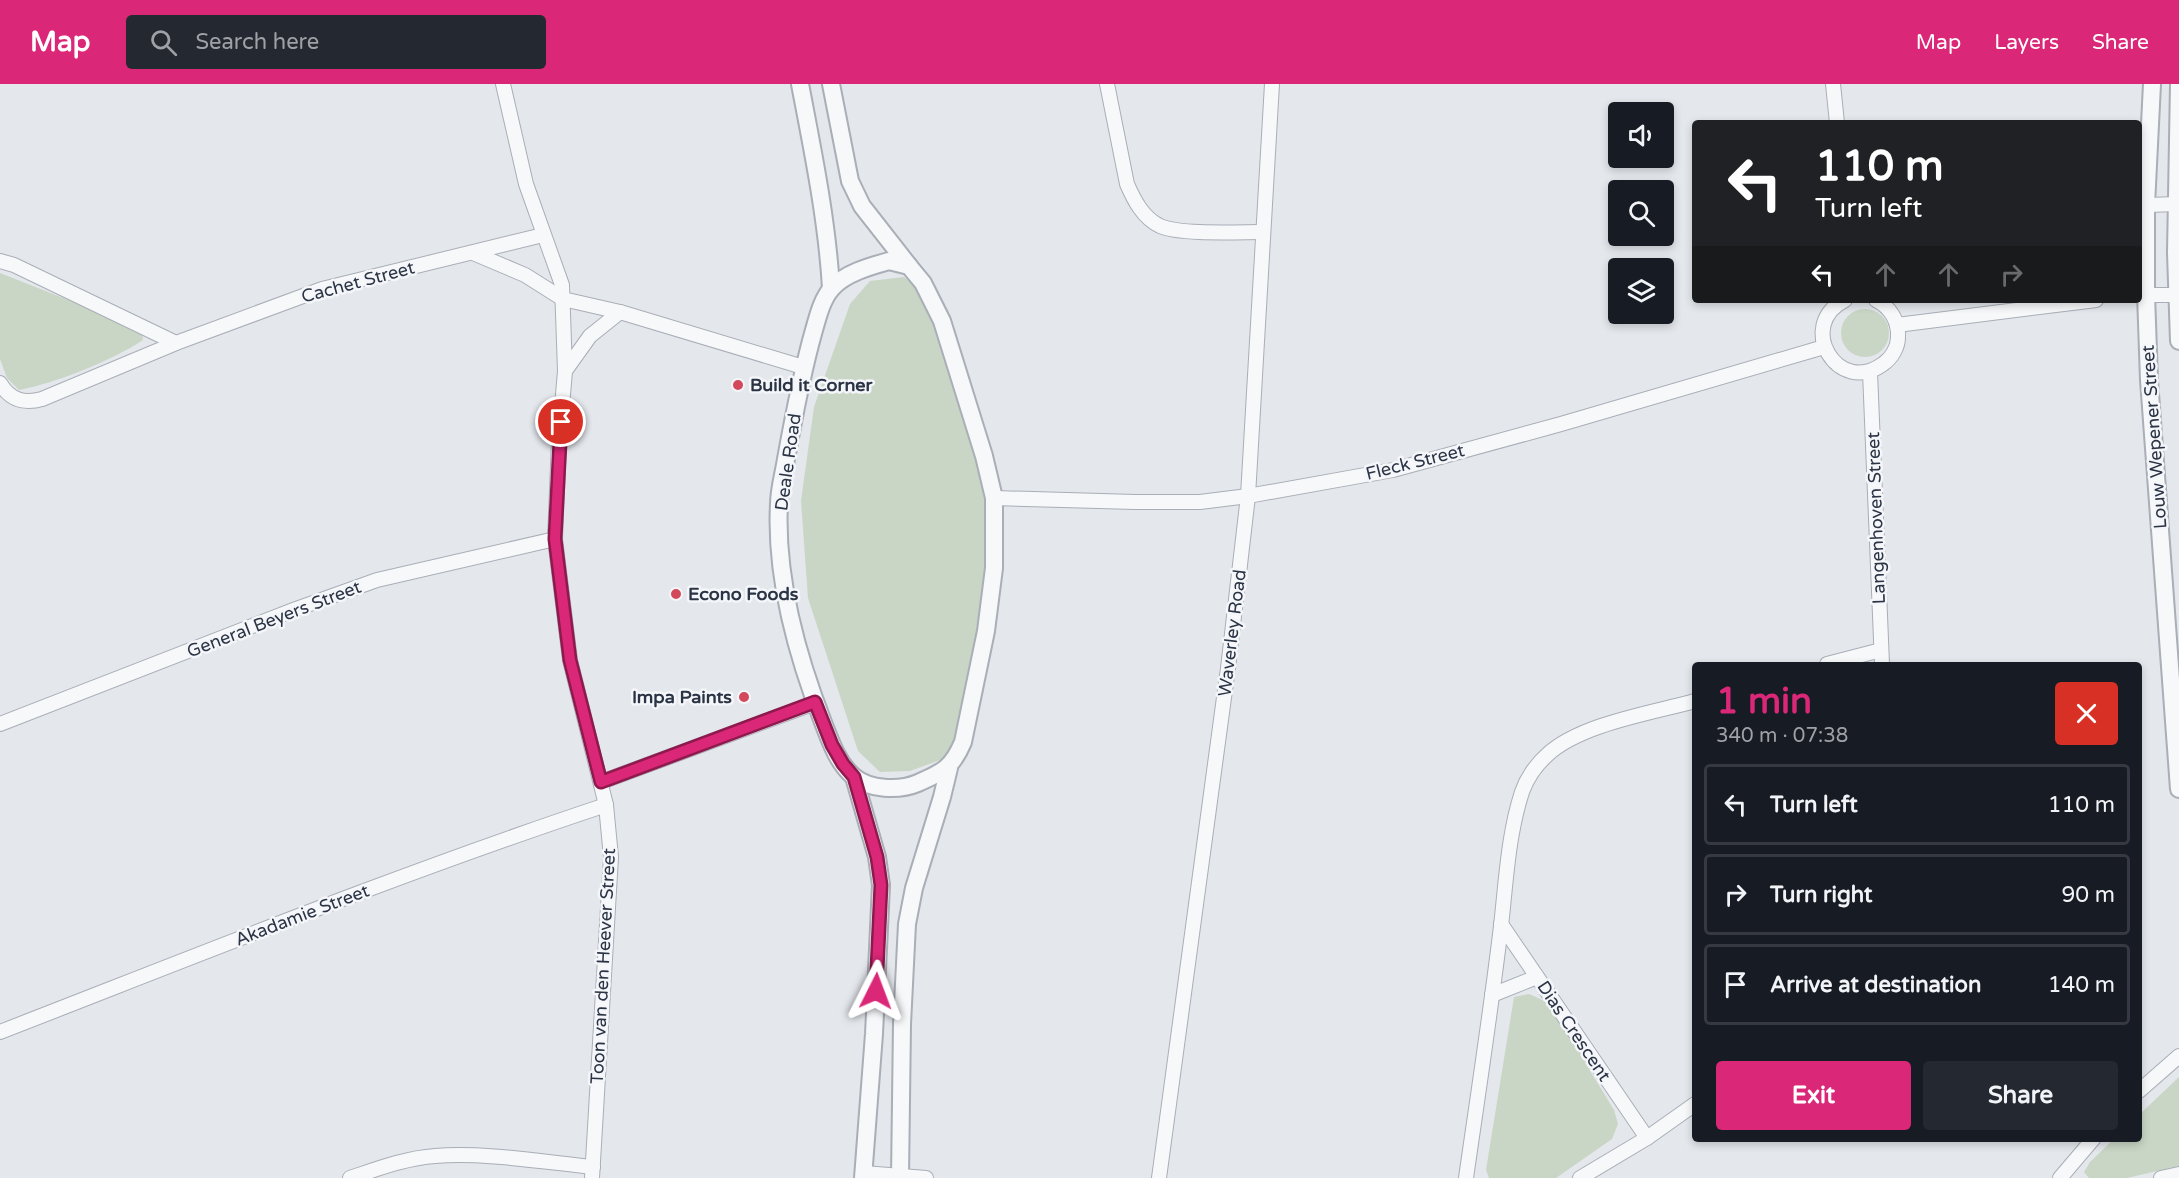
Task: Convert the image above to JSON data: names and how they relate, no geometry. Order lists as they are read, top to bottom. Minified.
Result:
{"streets":{"street":["Cachet Street","Louw Wepener Street","Deale Road","Fleck Street","Langenhoven Street","General Beyers Street","Waverley Road","Akadamie Street","Toon van den Heever Street","Dias Crescent"]},"crossings":[["Cachet Street","Toon van den Heever Street"],["Fleck Street","Waverley Road"],["General Beyers Street","Toon van den Heever Street"],["Akadamie Street","Toon van den Heever Street"]],"places":["Build it Corner","Econo Foods","Impa Paints"],"page":{"header":"Map","search":"Search here","nav":["Map","Layers","Share"],"turn":["110 m","Turn left"],"heading":["1 min","340 m · 07:38"],"list":[{"name":"Turn left","value":"110 m"},{"name":"Turn right","value":"90 m"},{"name":"Arrive at destination","value":"140 m"}],"buttons":["Exit","Share"]}}
